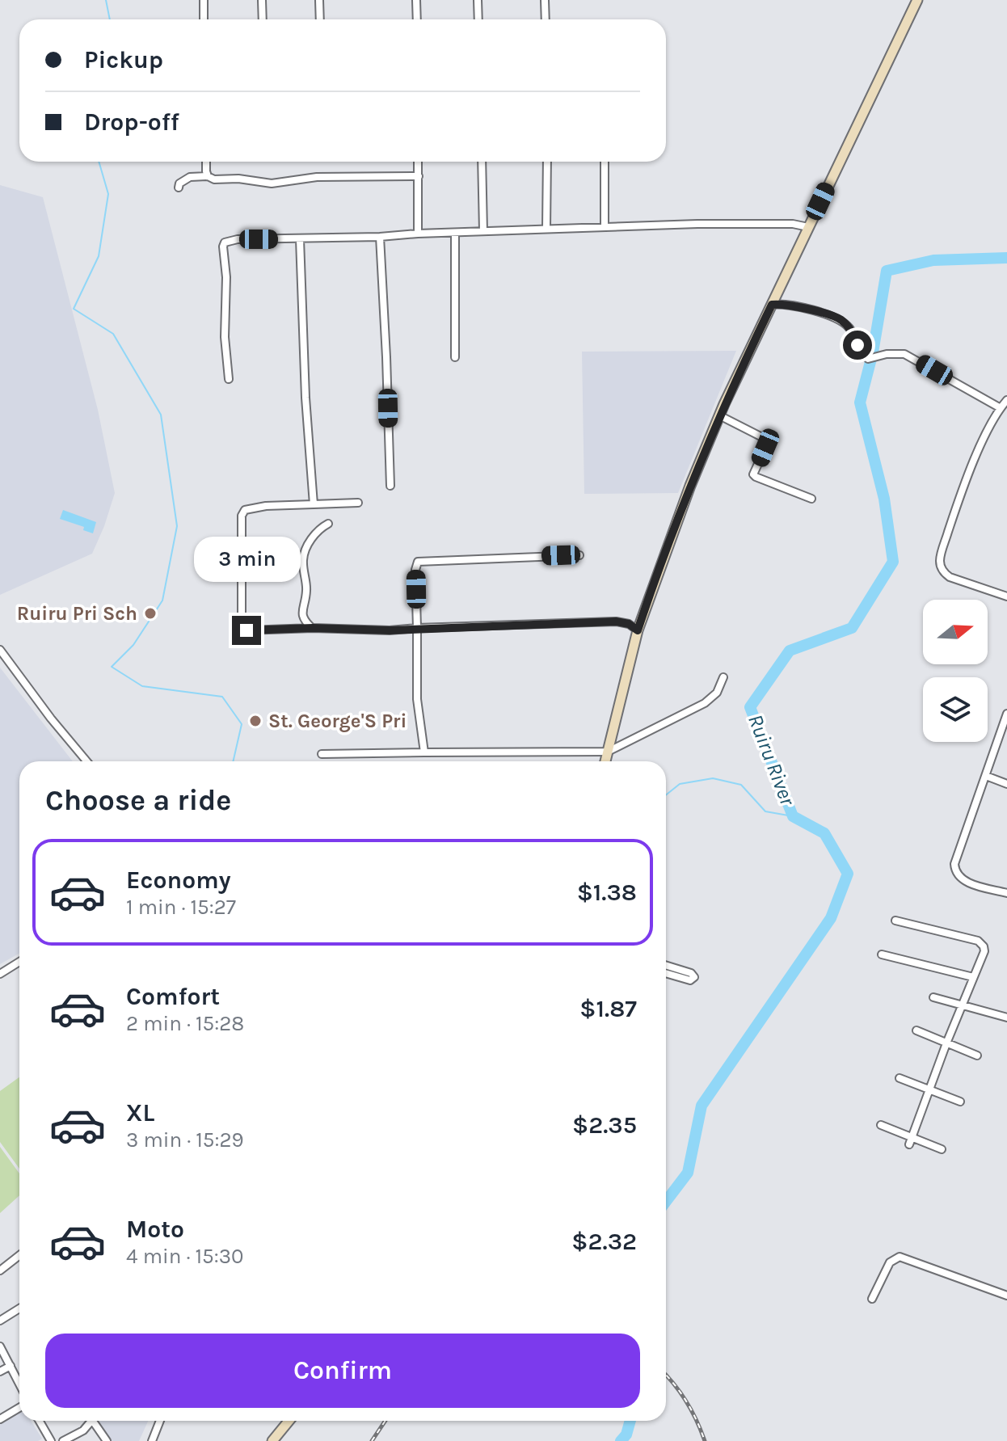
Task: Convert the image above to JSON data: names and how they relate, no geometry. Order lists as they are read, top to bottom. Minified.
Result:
{"water":["Ruiru River"],"places":["Ruiru Pri Sch","St. George'S Pri"],"north":"right","page":{"banner":["Pickup","Drop-off"],"bubble":"3 min","heading":"Choose a ride","list":[{"name":"Economy","note":"1 min · 15:27","value":"$1.38"},{"name":"Comfort","note":"2 min · 15:28","value":"$1.87"},{"name":"XL","note":"3 min · 15:29","value":"$2.35"},{"name":"Moto","note":"4 min · 15:30","value":"$2.32"}],"buttons":"Confirm"}}
